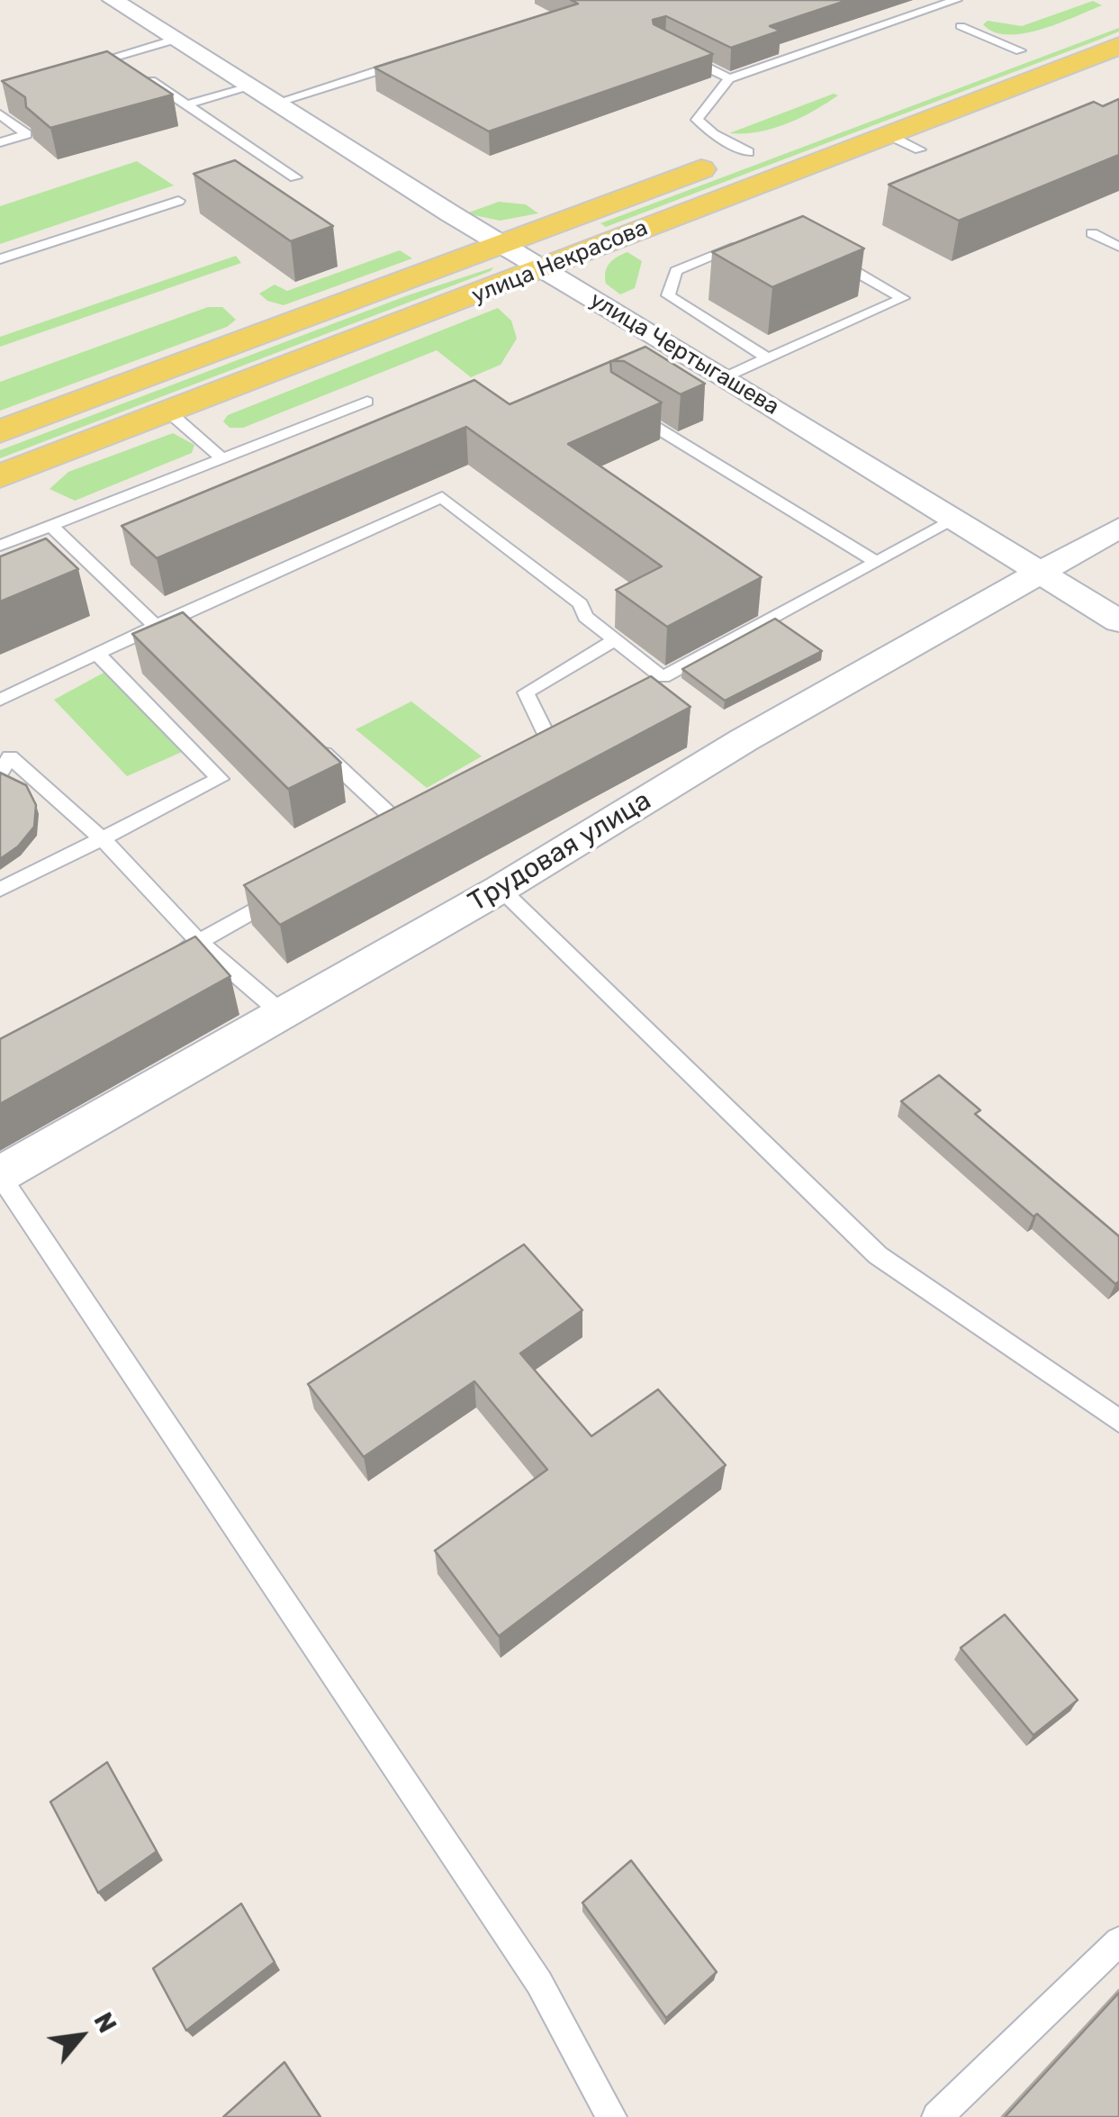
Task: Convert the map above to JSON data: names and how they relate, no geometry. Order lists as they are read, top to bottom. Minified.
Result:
{"streets":{"main road":["улица Некрасова"],"street":["улица Чертыгашева","Трудовая улица"]},"crossings":[["улица Некрасова","улица Чертыгашева"],["улица Чертыгашева","Трудовая улица"]],"north":"top right"}
